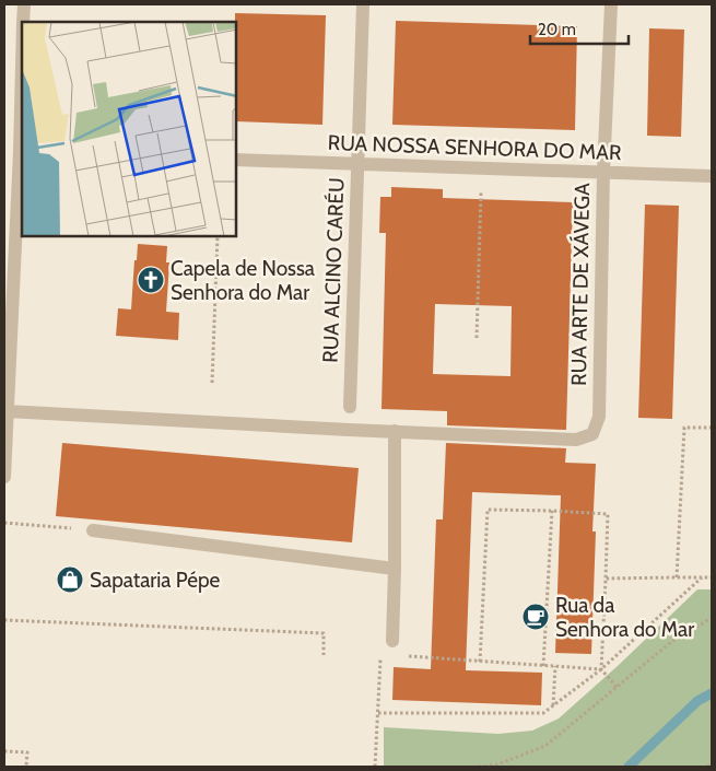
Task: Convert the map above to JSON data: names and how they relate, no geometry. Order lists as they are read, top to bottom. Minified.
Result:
{"streets":{"street":["RUA NOSSA SENHORA DO MAR","RUA ALCINO CARÉU","RUA ARTE DE XÁVEGA"]},"crossings":[["RUA NOSSA SENHORA DO MAR","RUA ALCINO CARÉU"],["RUA NOSSA SENHORA DO MAR","RUA ARTE DE XÁVEGA"]],"places":{"church":["Capela de Nossa Senhora do Mar"],"shop":["Sapataria Pépe"],"cafe":["Rua da Senhora do Mar"]},"scale_bar":"20 m"}
